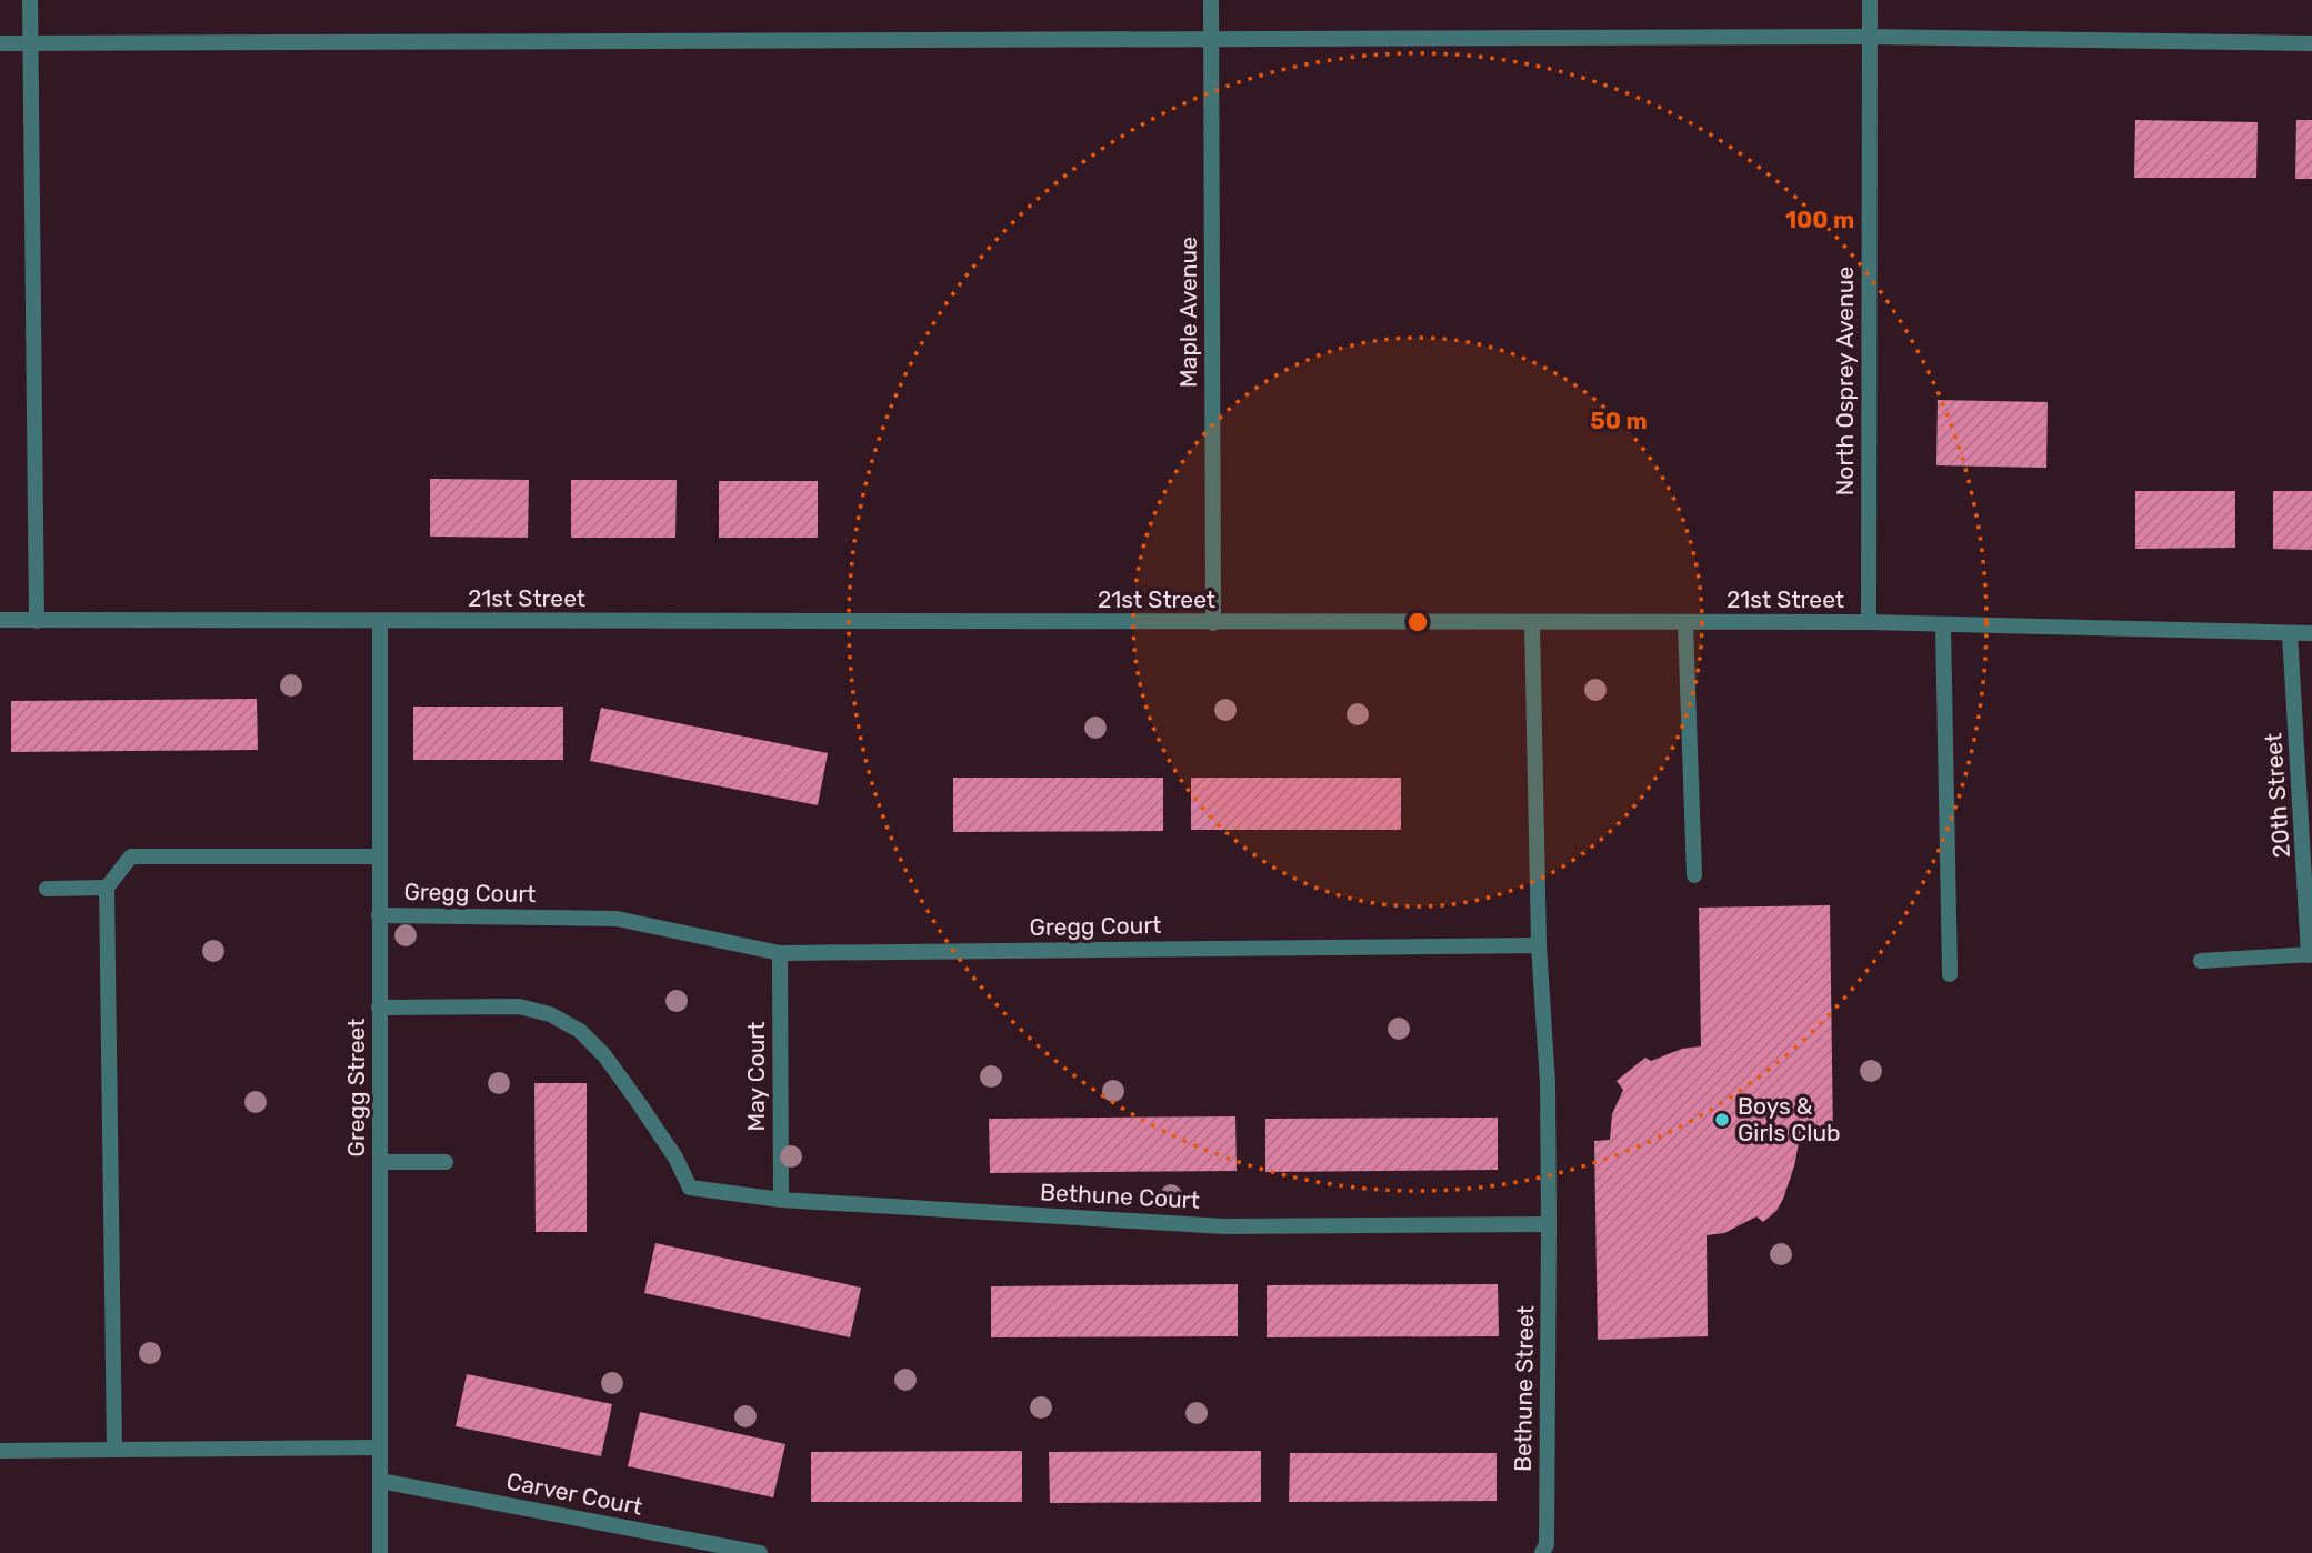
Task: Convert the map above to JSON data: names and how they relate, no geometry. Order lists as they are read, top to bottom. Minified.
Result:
{"streets":{"street":["Maple Avenue","North Osprey Avenue","21st Street","20th Street","Gregg Court","May Court","Gregg Street","Bethune Court","Bethune Street","Carver Court"]},"crossings":[["Maple Avenue","21st Street"],["North Osprey Avenue","21st Street"],["21st Street","20th Street"],["21st Street","Gregg Street"],["Gregg Court","May Court"],["Gregg Court","Gregg Street"],["May Court","Bethune Court"],["Gregg Street","Bethune Court"],["Gregg Street","Carver Court"],["Bethune Court","Bethune Street"]],"places":["Boys & Girls Club"],"rings":["100 m","50 m"]}
